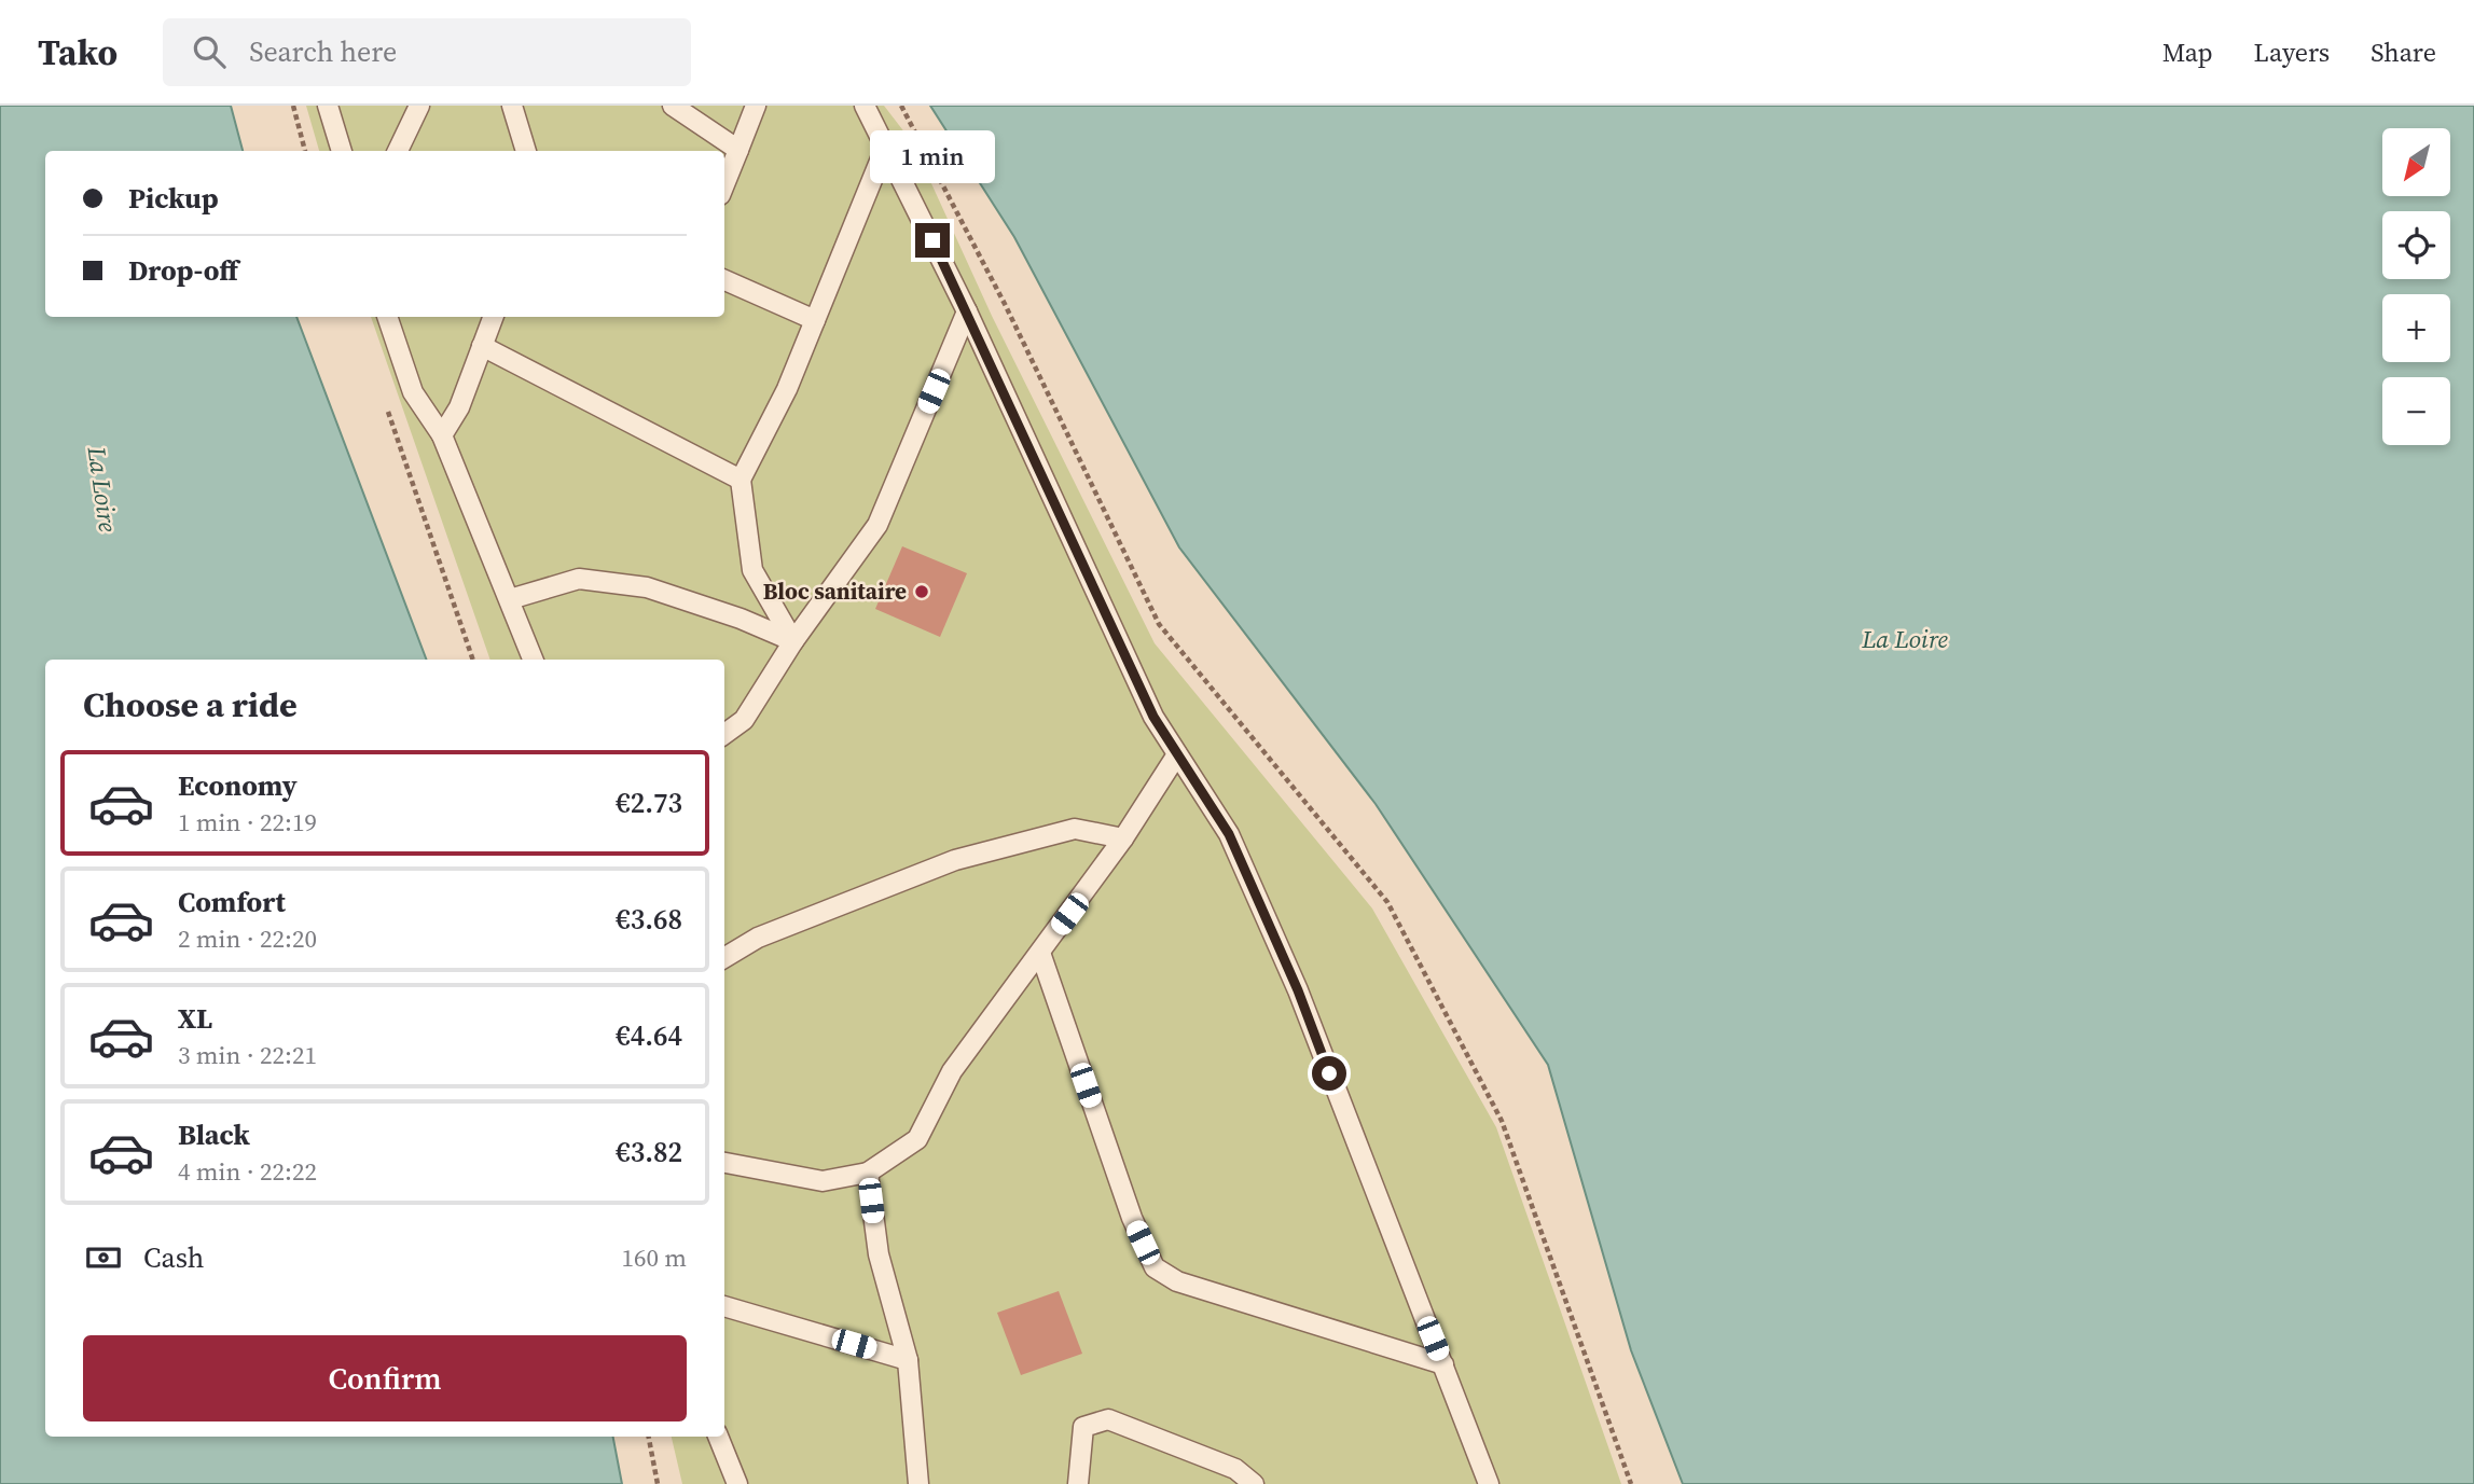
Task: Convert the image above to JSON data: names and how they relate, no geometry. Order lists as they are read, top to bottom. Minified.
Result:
{"water":["La Loire"],"places":["Bloc sanitaire"],"north":"bottom left","page":{"header":"Tako","search":"Search here","nav":["Map","Layers","Share"],"map_buttons":["+","−"],"bubble":"1 min","banner":["Pickup","Drop-off"],"heading":"Choose a ride","list":[{"name":"Economy","note":"1 min · 22:19","value":"€2.73"},{"name":"Comfort","note":"2 min · 22:20","value":"€3.68"},{"name":"XL","note":"3 min · 22:21","value":"€4.64"},{"name":"Black","note":"4 min · 22:22","value":"€3.82"}],"pay":["Cash","160 m"],"buttons":"Confirm"}}
